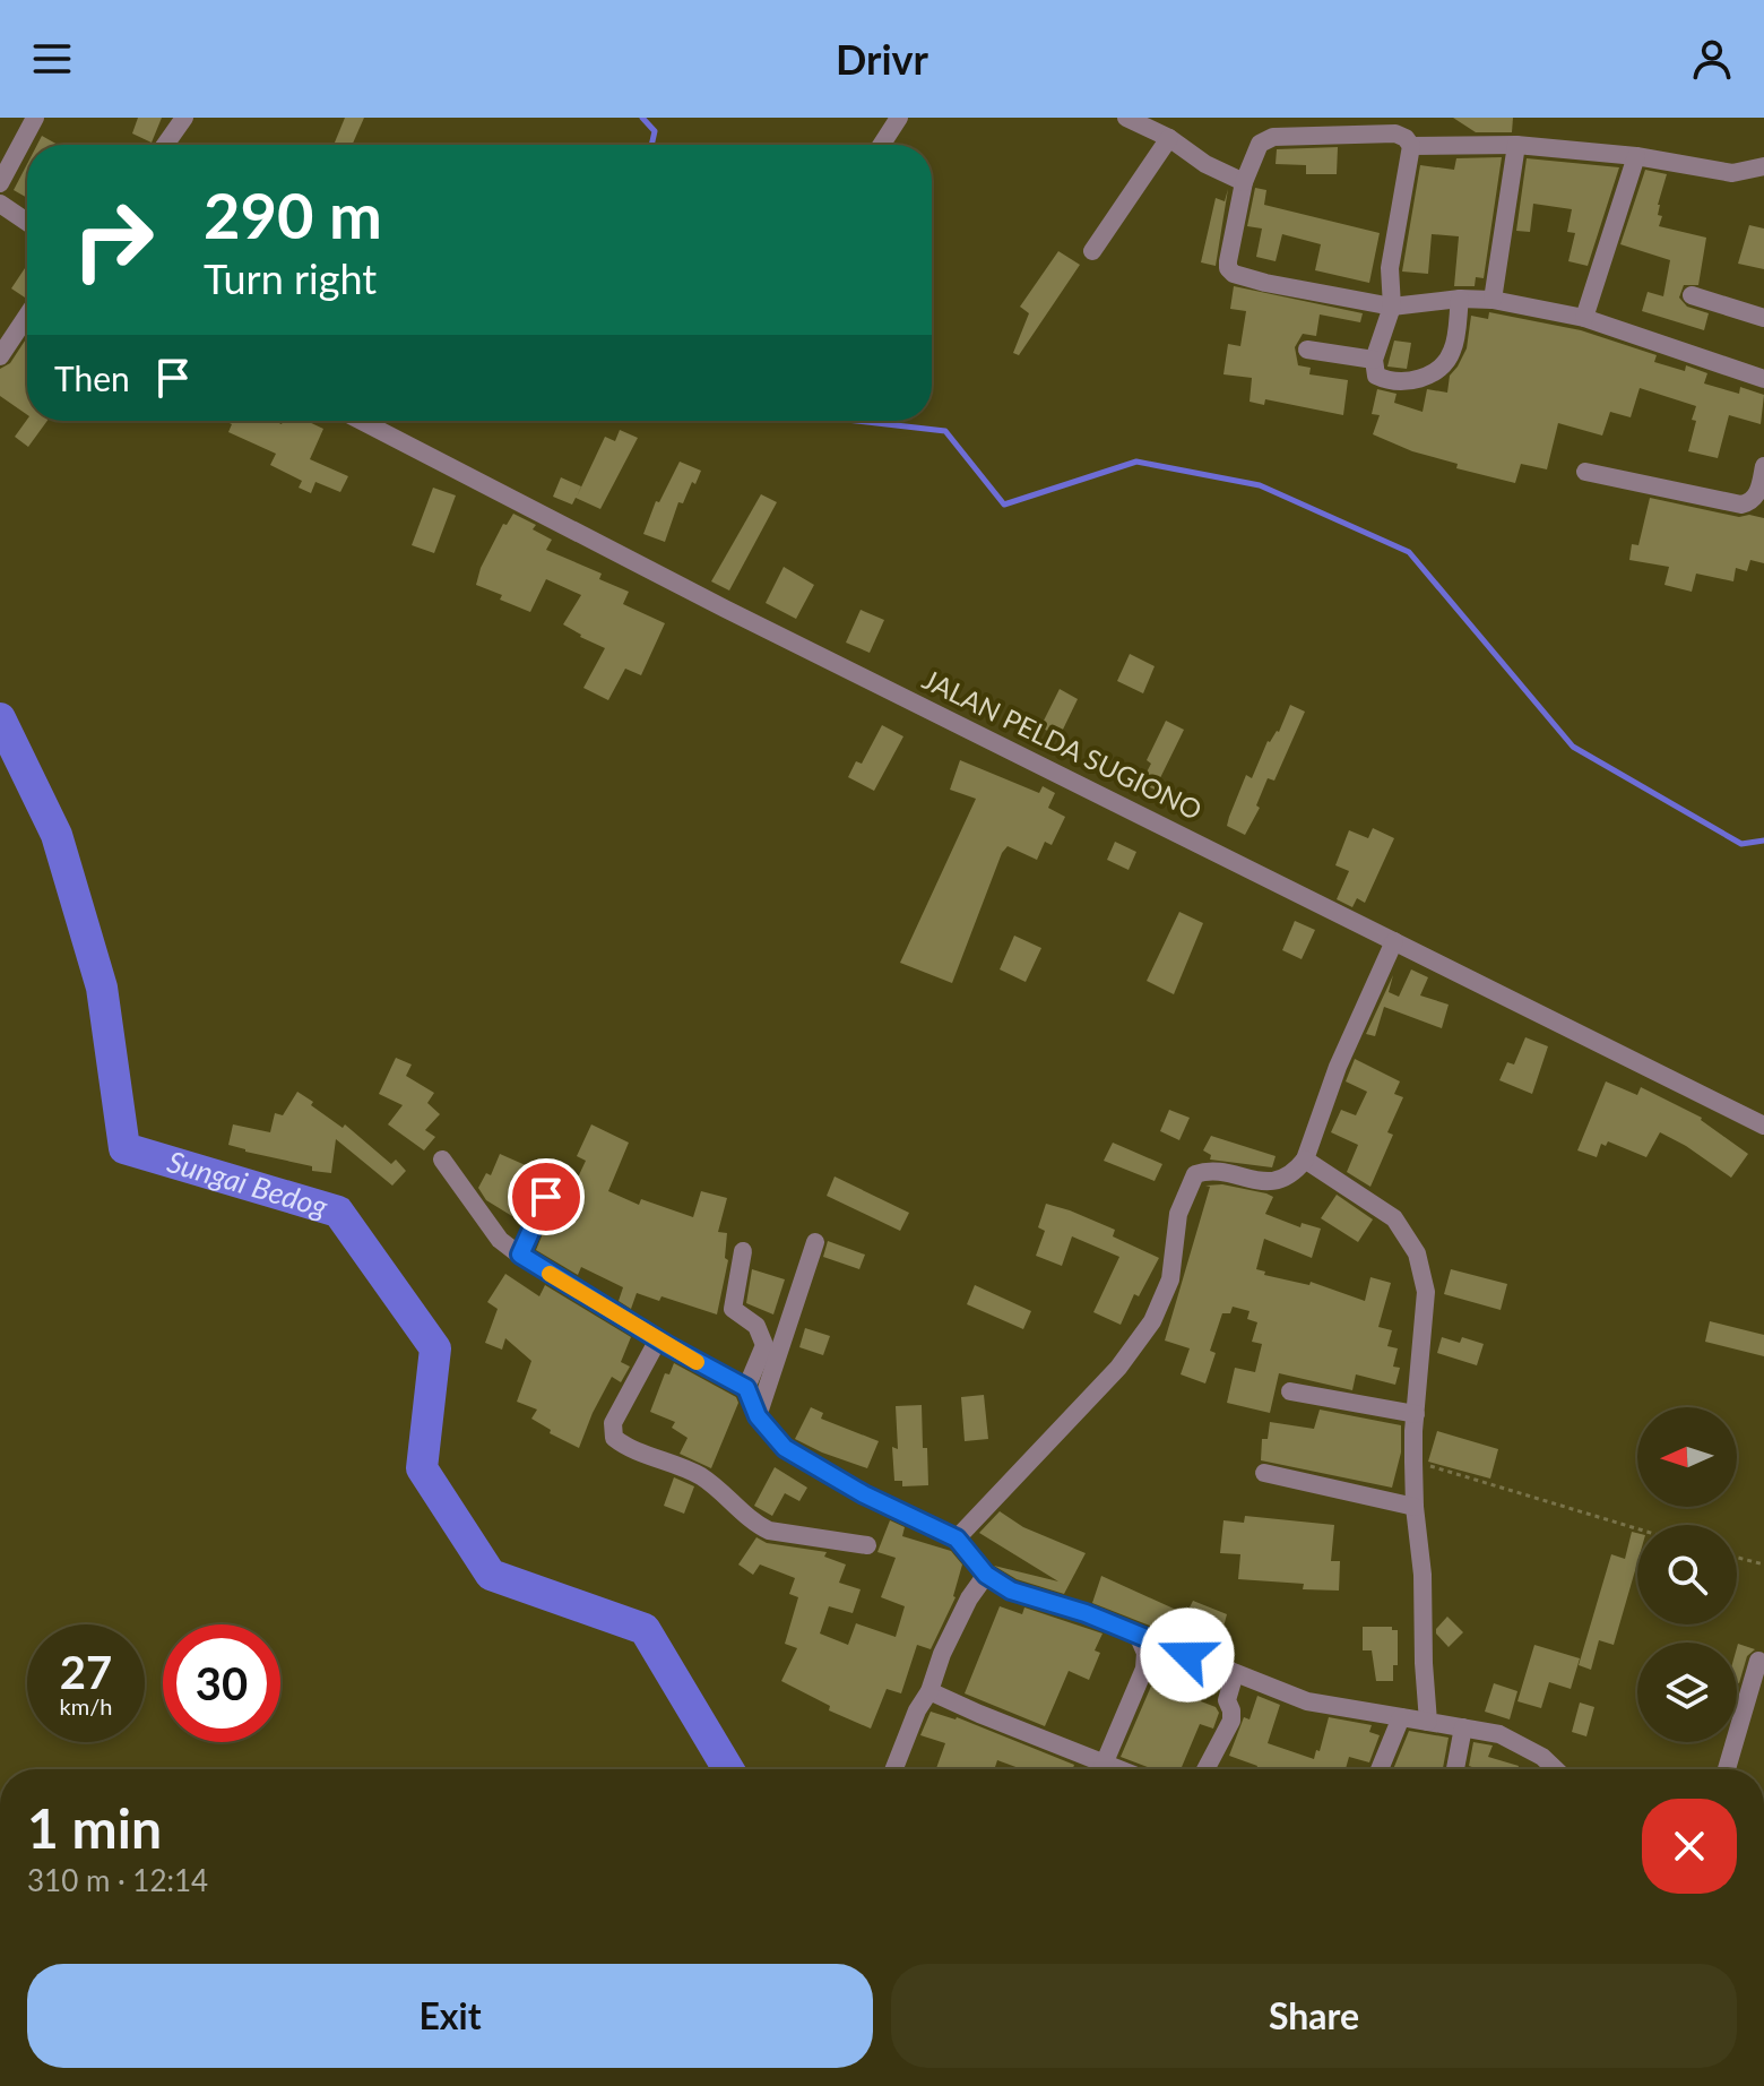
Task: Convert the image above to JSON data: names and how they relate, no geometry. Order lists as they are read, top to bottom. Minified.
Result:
{"streets":{"street":["JALAN PELDA SUGIONO"]},"water":["Sungai Bedog"],"north":"left","page":{"header":"Drivr","turn":["290 m","Turn right"],"then":"Then","speed":"27 km/h","limit":"30","heading":["1 min","310 m · 12:14"],"buttons":["Exit","Share"]}}
